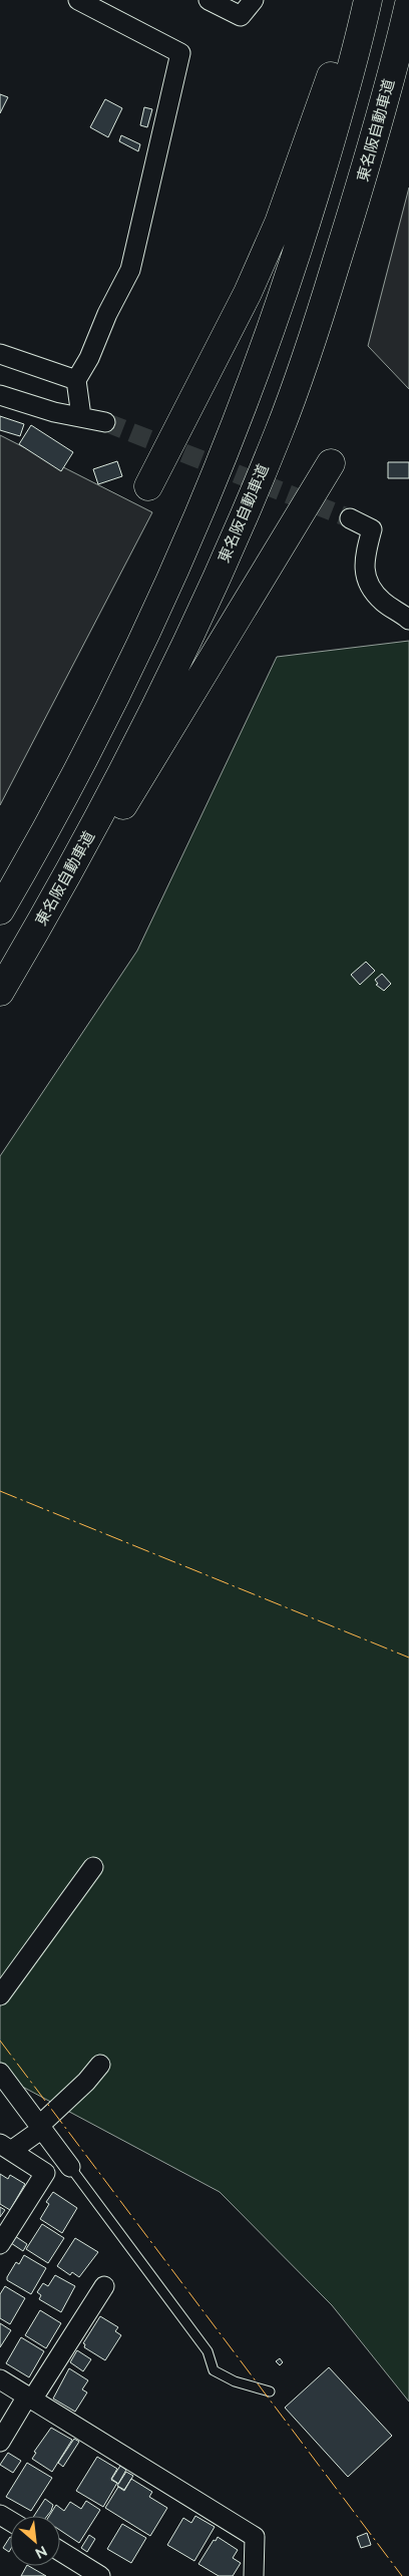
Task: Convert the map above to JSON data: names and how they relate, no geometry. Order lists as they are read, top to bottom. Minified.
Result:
{"streets":{"highway":["東名阪自動車道"]},"north":"bottom right"}
